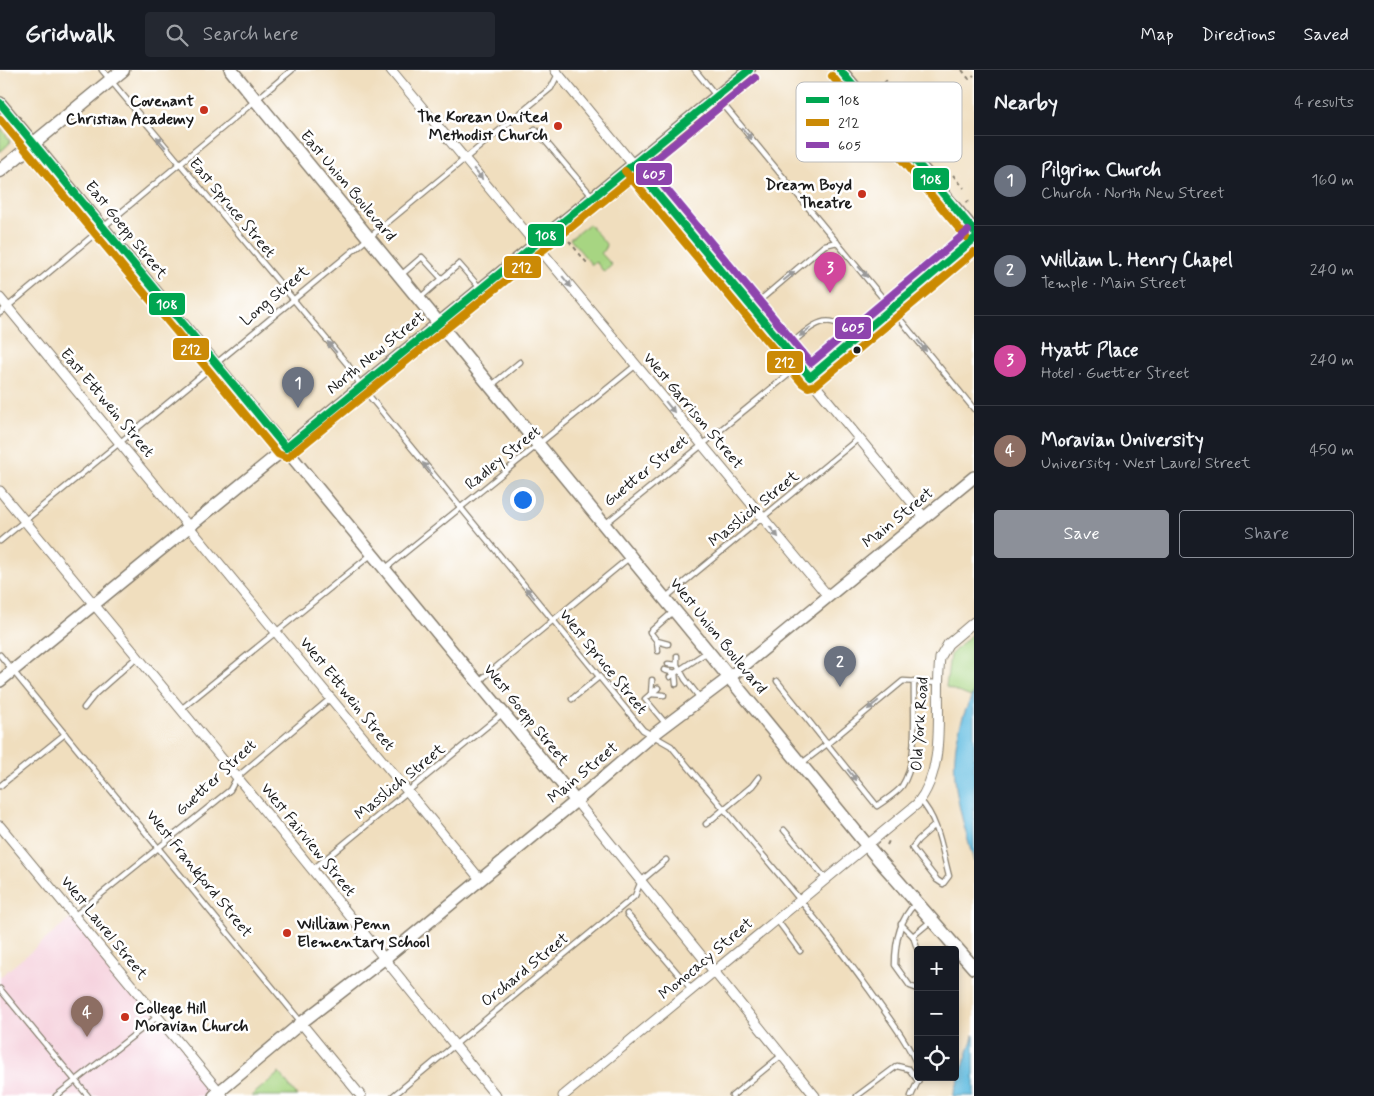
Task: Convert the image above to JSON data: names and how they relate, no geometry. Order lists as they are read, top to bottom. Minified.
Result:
{"streets":{"main road":["East Union Boulevard","West Union Boulevard"],"street":["East Goepp Street","North New Street","East Ettwein Street","West Garrison Street","Main Street","West Ettwein Street","West Goepp Street","Old York Road","West Fairview Street","West Frankford Street","West Laurel Street","Monocacy Street"],"lane":["East Spruce Street","Long Street","Radley Street","Guetter Street","Masslich Street","West Spruce Street","Orchard Street"]},"crossings":[["East Union Boulevard","Long Street"],["East Union Boulevard","North New Street"],["East Union Boulevard","West Union Boulevard"],["East Spruce Street","Long Street"],["East Spruce Street","North New Street"],["East Spruce Street","West Spruce Street"],["East Goepp Street","Long Street"],["East Goepp Street","North New Street"],["East Goepp Street","West Goepp Street"],["Long Street","East Ettwein Street"],["Long Street","West Garrison Street"],["Long Street","West Fairview Street"],["North New Street","East Ettwein Street"],["North New Street","West Garrison Street"],["North New Street","West Union Boulevard"],["North New Street","West Spruce Street"],["North New Street","West Ettwein Street"],["North New Street","West Goepp Street"],["North New Street","West Fairview Street"],["North New Street","West Frankford Street"],["East Ettwein Street","West Ettwein Street"],["West Garrison Street","Radley Street"],["West Garrison Street","Guetter Street"],["West Garrison Street","Masslich Street"],["West Garrison Street","Main Street"],["Radley Street","West Union Boulevard"],["Radley Street","West Spruce Street"],["Radley Street","West Goepp Street"],["Guetter Street","West Union Boulevard"],["Guetter Street","West Ettwein Street"],["Guetter Street","West Fairview Street"],["Guetter Street","West Frankford Street"],["Guetter Street","West Laurel Street"],["Masslich Street","West Union Boulevard"],["Masslich Street","West Ettwein Street"],["Masslich Street","West Goepp Street"],["Masslich Street","West Fairview Street"],["Main Street","West Union Boulevard"],["Main Street","West Spruce Street"],["Main Street","West Ettwein Street"],["Main Street","West Goepp Street"],["Main Street","West Fairview Street"],["Main Street","West Frankford Street"],["Main Street","West Laurel Street"],["West Union Boulevard","Old York Road"],["West Union Boulevard","Monocacy Street"],["West Spruce Street","Monocacy Street"],["West Goepp Street","Monocacy Street"],["West Goepp Street","Orchard Street"],["Old York Road","Monocacy Street"],["West Fairview Street","Orchard Street"]],"one_way":["East Spruce Street","West Garrison Street"],"places":["Covenant Christian Academy","The Korean United Methodist Church","Dream Boyd Theatre","William Penn Elementary School","College Hill Moravian Church"],"lines":["transit line 108","transit line 212","transit line 605"],"legend":["108","212","605"],"page":{"header":"Gridwalk","search":"Search here","nav":["Map","Directions","Saved"],"heading":["Nearby","4 results"],"list":[{"mark":"1","name":"Pilgrim Church","note":"Church · North New Street","value":"160 m"},{"mark":"2","name":"William L. Henry Chapel","note":"Temple · Main Street","value":"240 m"},{"mark":"3","name":"Hyatt Place","note":"Hotel · Guetter Street","value":"240 m"},{"mark":"4","name":"Moravian University","note":"University · West Laurel Street","value":"450 m"}],"pins":["3","1","2","4"],"buttons":["Save","Share"],"map_buttons":["+","−"]}}
